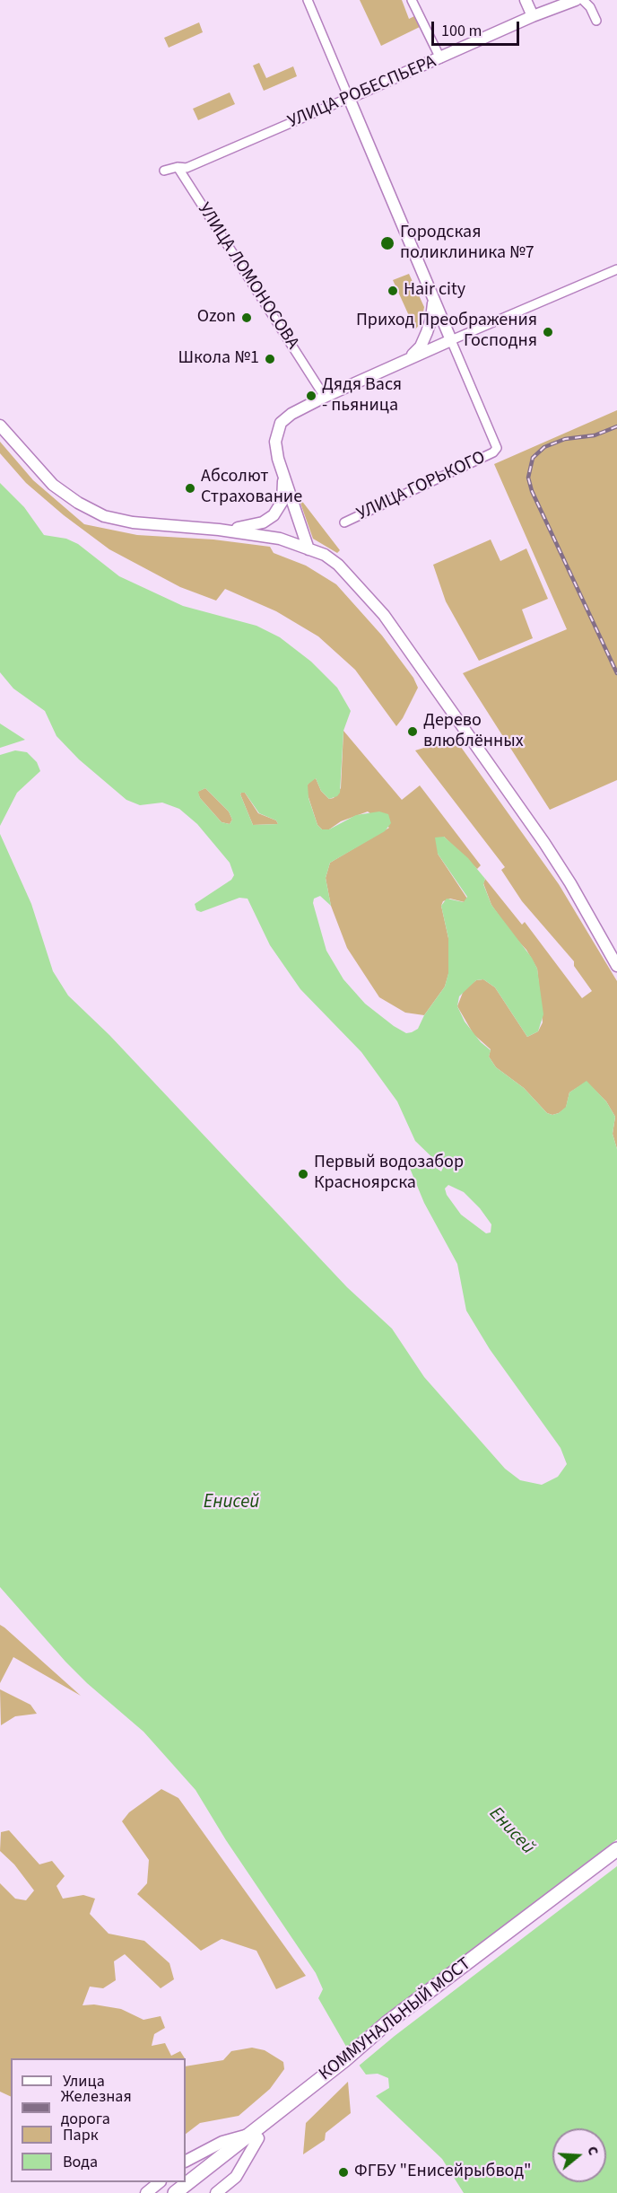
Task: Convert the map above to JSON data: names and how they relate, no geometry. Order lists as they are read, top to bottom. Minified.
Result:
{"streets":{"highway":["КОММУНАЛЬНЫЙ МОСТ"],"main road":["УЛИЦА РОБЕСПЬЕРА"],"street":["УЛИЦА ЛОМОНОСОВА","УЛИЦА ГОРЬКОГО"]},"crossings":[["УЛИЦА РОБЕСПЬЕРА","УЛИЦА ЛОМОНОСОВА"]],"water":["Енисей"],"places":["Городская поликлиника №7","Hair city","Ozon","Приход Преображения Господня","Школа №1","Дядя Вася - пьяница","Абсолют Страхование","Дерево влюблённых","Первый водозабор Красноярска","ФГБУ \"Енисейрыбвод\""],"legend":["Улица","Железная дорога","Парк","Вода"],"scale_bar":"100 m","north":"right"}
